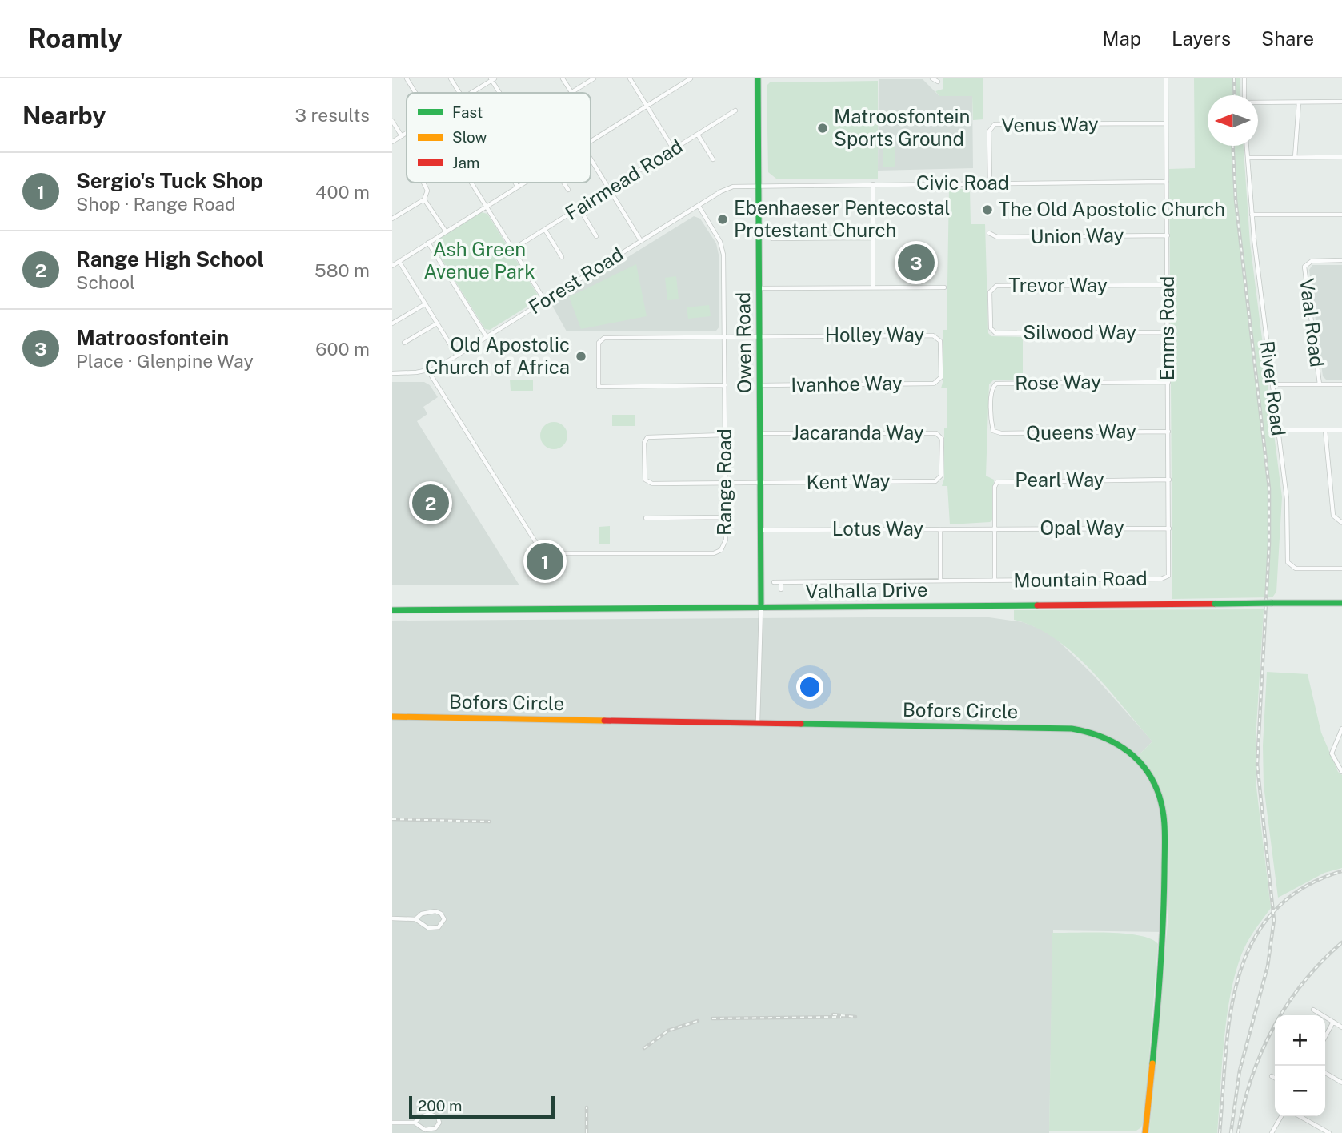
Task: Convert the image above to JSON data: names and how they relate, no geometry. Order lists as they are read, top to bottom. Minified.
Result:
{"streets":{"street":["Venus Way","Fairmead Road","Civic Road","Union Way","Forest Road","Trevor Way","Vaal Road","Emms Road","Silwood Way","Holley Way","Owen Road","Rose Way","Ivanhoe Way","River Road","Queens Way","Jacaranda Way","Pearl Way","Range Road","Kent Way","Opal Way","Lotus Way","Mountain Road","Valhalla Drive","Bofors Circle"]},"crossings":[["Venus Way","Civic Road"],["Venus Way","Emms Road"],["Civic Road","Forest Road"],["Civic Road","Emms Road"],["Civic Road","Owen Road"],["Union Way","Emms Road"],["Forest Road","Owen Road"],["Forest Road","Range Road"],["Trevor Way","Emms Road"],["Trevor Way","Silwood Way"],["Emms Road","Silwood Way"],["Emms Road","Rose Way"],["Emms Road","Queens Way"],["Emms Road","Pearl Way"],["Emms Road","Opal Way"],["Emms Road","Mountain Road"],["Holley Way","Owen Road"],["Holley Way","Ivanhoe Way"],["Holley Way","Range Road"],["Owen Road","Ivanhoe Way"],["Owen Road","Jacaranda Way"],["Owen Road","Kent Way"],["Owen Road","Lotus Way"],["Owen Road","Valhalla Drive"],["Rose Way","Queens Way"],["Jacaranda Way","Kent Way"],["Pearl Way","Opal Way"],["Pearl Way","Lotus Way"],["Pearl Way","Mountain Road"],["Range Road","Kent Way"],["Opal Way","Lotus Way"],["Opal Way","Mountain Road"],["Lotus Way","Mountain Road"]],"parks":["Ash Green Avenue Park"],"places":["Matroosfontein Sports Ground","The Old Apostolic Church","Ebenhaeser Pentecostal Protestant Church","Old Apostolic Church of Africa"],"legend":["Fast","Slow","Jam"],"scale_bar":"200 m","north":"left","page":{"header":"Roamly","nav":["Map","Layers","Share"],"heading":["Nearby","3 results"],"list":[{"mark":"1","name":"Sergio's Tuck Shop","note":"Shop · Range Road","value":"400 m"},{"mark":"2","name":"Range High School","note":"School","value":"580 m"},{"mark":"3","name":"Matroosfontein","note":"Place · Glenpine Way","value":"600 m"}],"pins":["3","2","1"],"map_buttons":["+","−"],"scale":"200 m"}}
